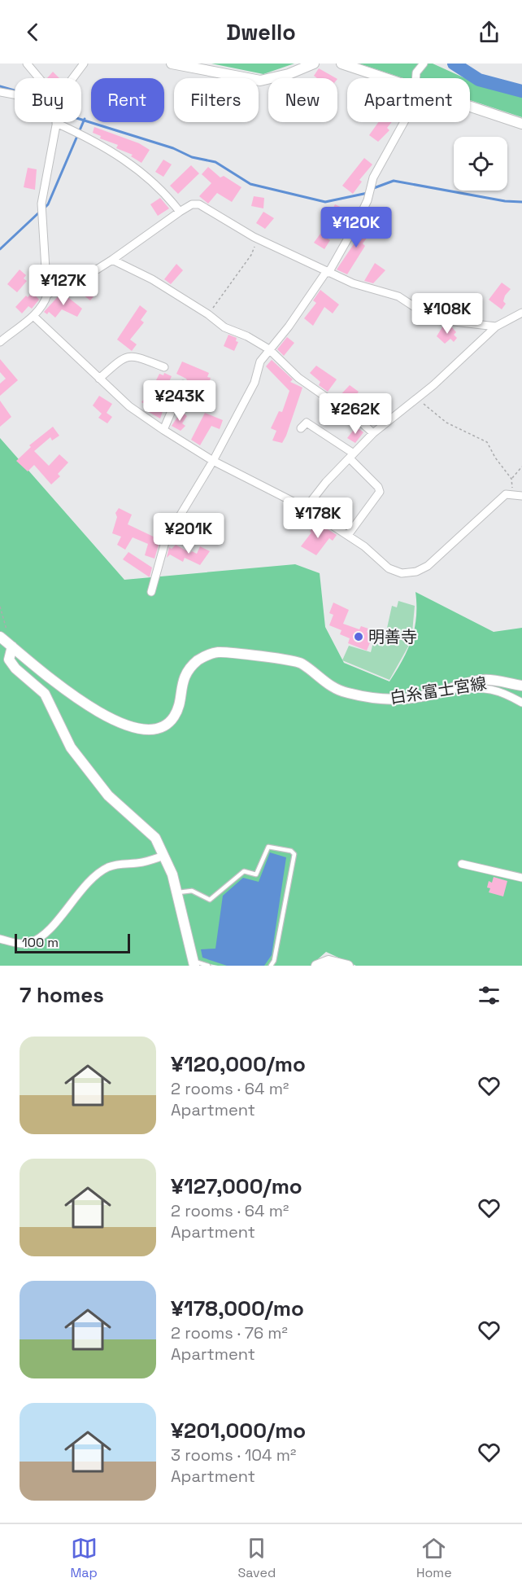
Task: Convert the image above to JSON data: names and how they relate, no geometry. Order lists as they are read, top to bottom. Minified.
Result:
{"streets":{"street":["白糸富士宮線"]},"places":["明善寺"],"scale_bar":"100 m","page":{"header":"Dwello","chip":["Buy","Rent","Filters","New","Apartment"],"price":["¥120K","¥127K","¥108K","¥243K","¥262K","¥178K","¥201K"],"scale":"100 m","heading":"7 homes","list":[{"name":"¥120,000/mo","note":"2 rooms · 64 m² · Apartment"},{"name":"¥127,000/mo","note":"2 rooms · 64 m² · Apartment"},{"name":"¥178,000/mo","note":"2 rooms · 76 m² · Apartment"},{"name":"¥201,000/mo","note":"3 rooms · 104 m² · Apartment"}],"tabs":["Map","Saved","Home"]}}
